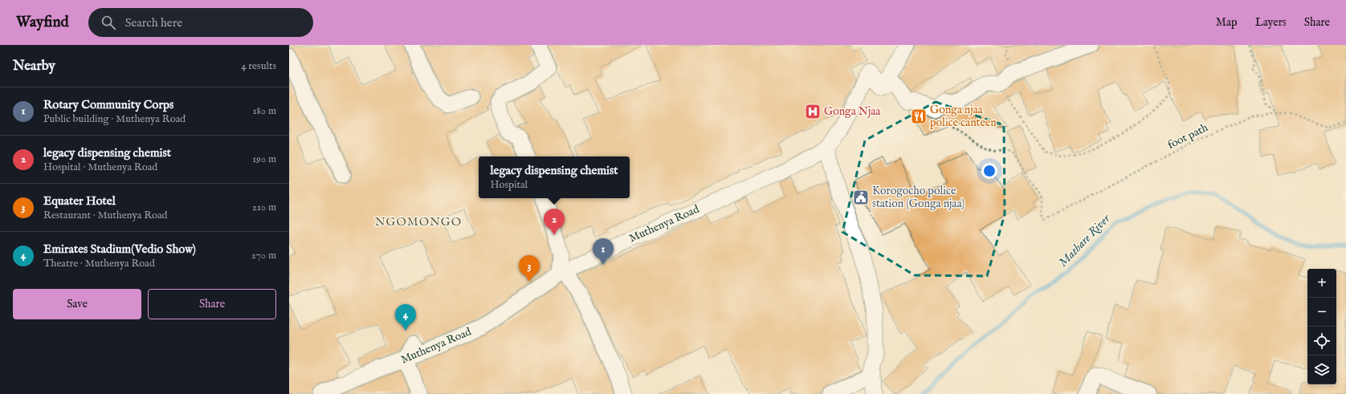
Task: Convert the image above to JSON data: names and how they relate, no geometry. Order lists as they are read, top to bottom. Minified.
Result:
{"streets":{"street":["Muthenya Road"],"path":["foot path"]},"districts":["NGOMONGO"],"water":["Mathare River"],"places":{"hospital":["Gonga Njaa"],"restaurant":["Gonga njaa police canteen"],"public building":["Korogocho police station (Gonga njaa)"]},"page":{"header":"Wayfind","search":"Search here","nav":["Map","Layers","Share"],"heading":["Nearby","4 results"],"list":[{"mark":"1","name":"Rotary Community Corps","note":"Public building · Muthenya Road","value":"180 m"},{"mark":"2","name":"legacy dispensing chemist","note":"Hospital · Muthenya Road","value":"190 m"},{"mark":"3","name":"Equater Hotel","note":"Restaurant · Muthenya Road","value":"210 m"},{"mark":"4","name":"Emirates Stadium(Vedio Show)","note":"Theatre · Muthenya Road","value":"270 m"}],"popup":["legacy dispensing chemist","Hospital"],"pins":["2","1","3","4"],"map_buttons":["+","−"],"buttons":["Save","Share"]}}
